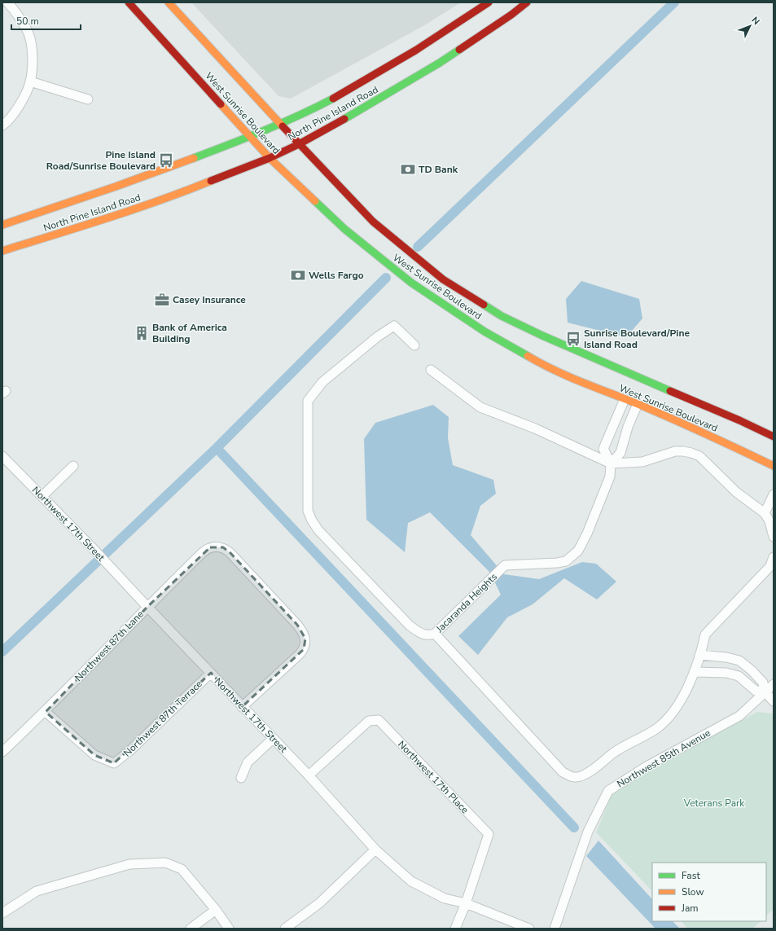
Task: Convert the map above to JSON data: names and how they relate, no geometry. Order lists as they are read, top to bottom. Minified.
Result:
{"streets":{"main road":["West Sunrise Boulevard","North Pine Island Road"],"street":["Northwest 17th Street","Jacaranda Heights","Northwest 87th Lane","Northwest 87th Terrace","Northwest 85th Avenue","Northwest 17th Place"]},"crossings":[["West Sunrise Boulevard","North Pine Island Road"],["Northwest 17th Street","Northwest 87th Lane"],["Northwest 17th Street","Northwest 87th Terrace"],["Northwest 17th Street","Northwest 17th Place"],["Northwest 87th Lane","Northwest 87th Terrace"]],"parks":["Veterans Park"],"places":{"bus stop":["Pine Island Road/Sunrise Boulevard","Sunrise Boulevard/Pine Island Road"],"bank":["TD Bank","Wells Fargo"],"office":["Casey Insurance"],"building":["Bank of America Building"]},"legend":["Fast","Slow","Jam"],"scale_bar":"50 m","north":"top right"}
